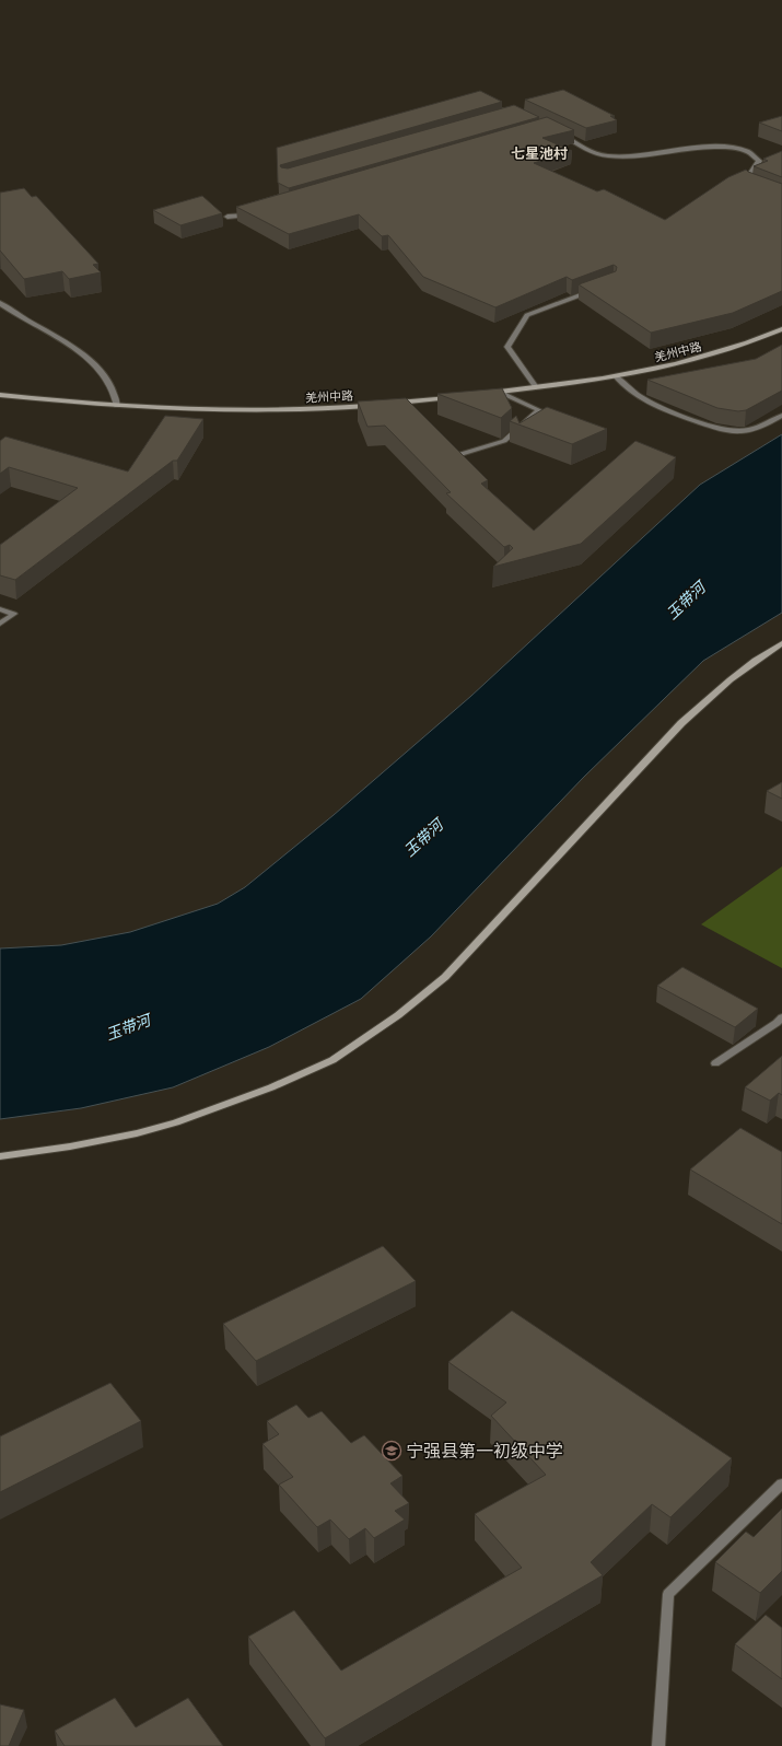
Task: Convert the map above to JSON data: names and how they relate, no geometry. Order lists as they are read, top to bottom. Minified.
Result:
{"streets":{"street":["羌州中路"]},"districts":["七星池村"],"water":["玉带河"],"places":{"school or university":["宁强县第一初级中学"]}}
